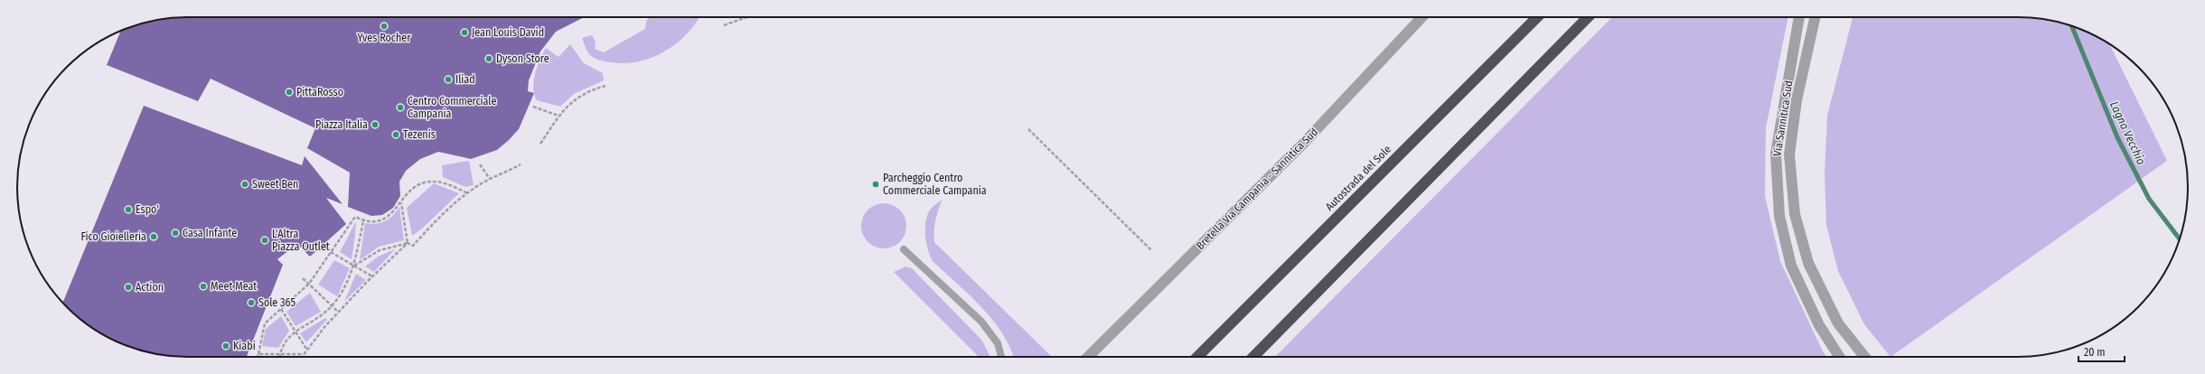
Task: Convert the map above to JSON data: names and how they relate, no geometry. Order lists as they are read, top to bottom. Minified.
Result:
{"streets":{"highway":["Autostrada del Sole"],"street":["Via Sannitica Sud","Bretella Via Campania - Sannitica Sud"]},"water":["Lagno Vecchio"],"places":["Yves Rocher","Jean Louis David","Dyson Store","Iliad","PittaRosso","Centro Commerciale Campania","Piazza Italia","Tezenis","Sweet Ben","Parcheggio Centro Commerciale Campania","Espo'","Casa Infante","Fico Gioielleria","L'Altra Piazza Outlet","Meet Meat","Action","Sole 365","Kiabi"],"scale_bar":"20 m"}
